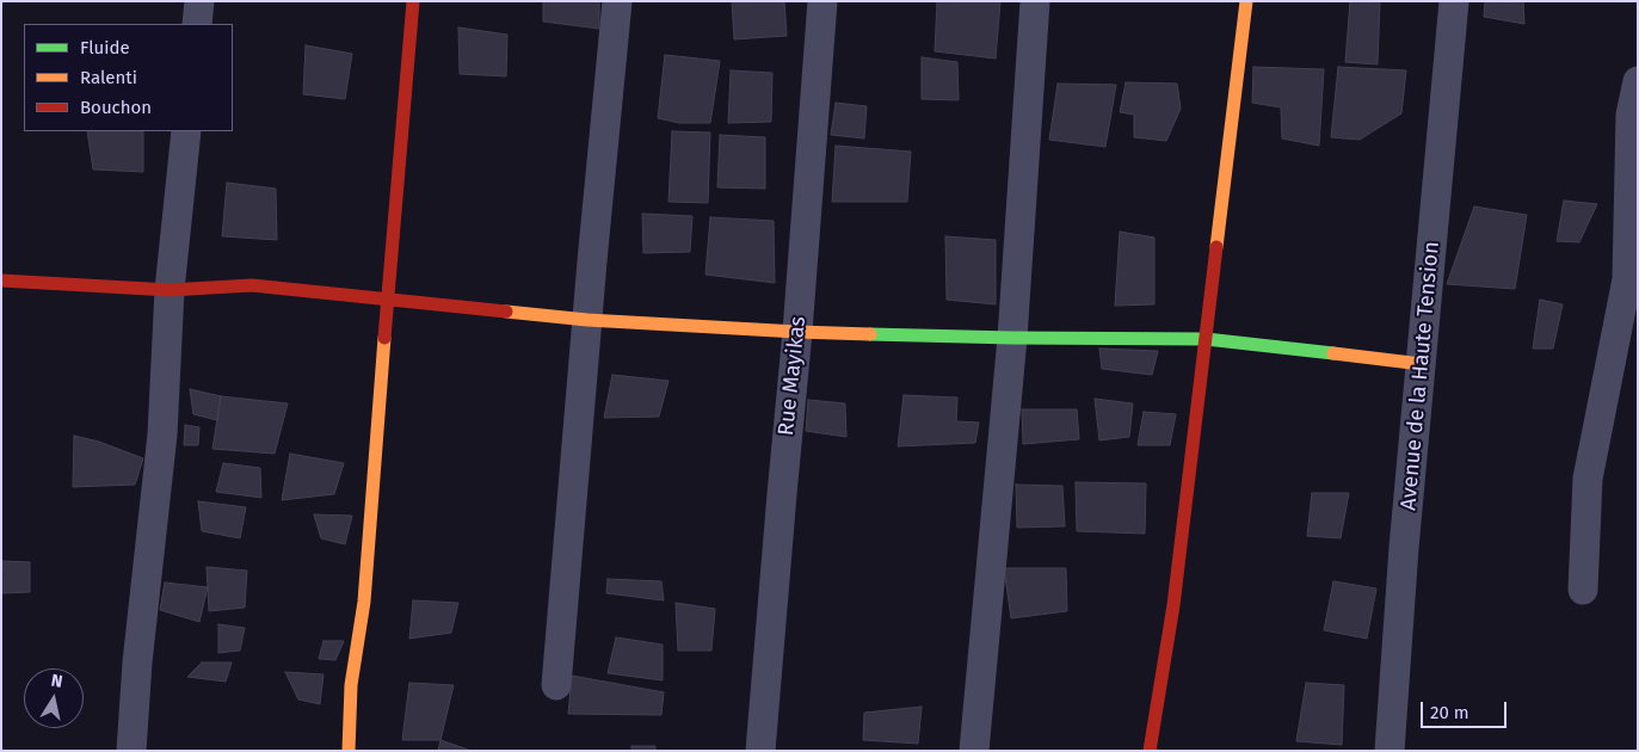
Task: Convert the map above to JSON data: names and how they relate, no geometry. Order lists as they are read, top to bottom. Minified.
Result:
{"streets":{"street":["Rue Mayikas","Avenue de la Haute Tension"]},"legend":["Fluide","Ralenti","Bouchon"],"scale_bar":"20 m","north":"top"}
